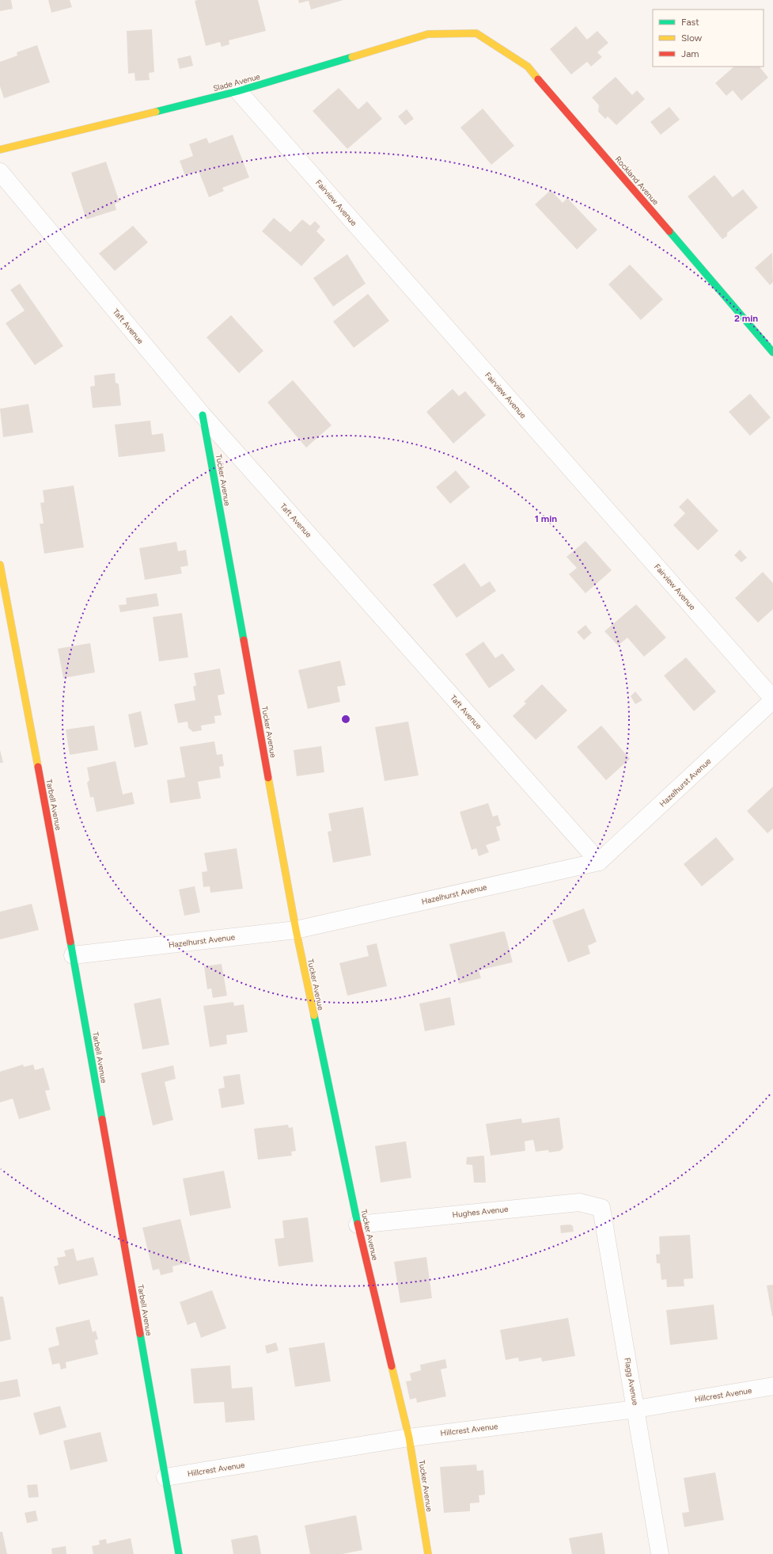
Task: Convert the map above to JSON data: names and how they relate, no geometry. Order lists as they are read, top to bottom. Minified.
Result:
{"streets":{"street":["Slade Avenue","Rockland Avenue","Fairview Avenue","Taft Avenue","Tucker Avenue","Hazelhurst Avenue","Tarbell Avenue","Hughes Avenue","Flagg Avenue","Hillcrest Avenue"]},"crossings":[["Slade Avenue","Rockland Avenue"],["Slade Avenue","Fairview Avenue"],["Fairview Avenue","Hazelhurst Avenue"],["Taft Avenue","Tucker Avenue"],["Taft Avenue","Hazelhurst Avenue"],["Tucker Avenue","Hazelhurst Avenue"],["Tucker Avenue","Hughes Avenue"],["Tucker Avenue","Hillcrest Avenue"],["Hazelhurst Avenue","Tarbell Avenue"],["Tarbell Avenue","Hillcrest Avenue"],["Hughes Avenue","Flagg Avenue"],["Flagg Avenue","Hillcrest Avenue"]],"legend":["Fast","Slow","Jam"],"rings":["2 min","1 min"]}
